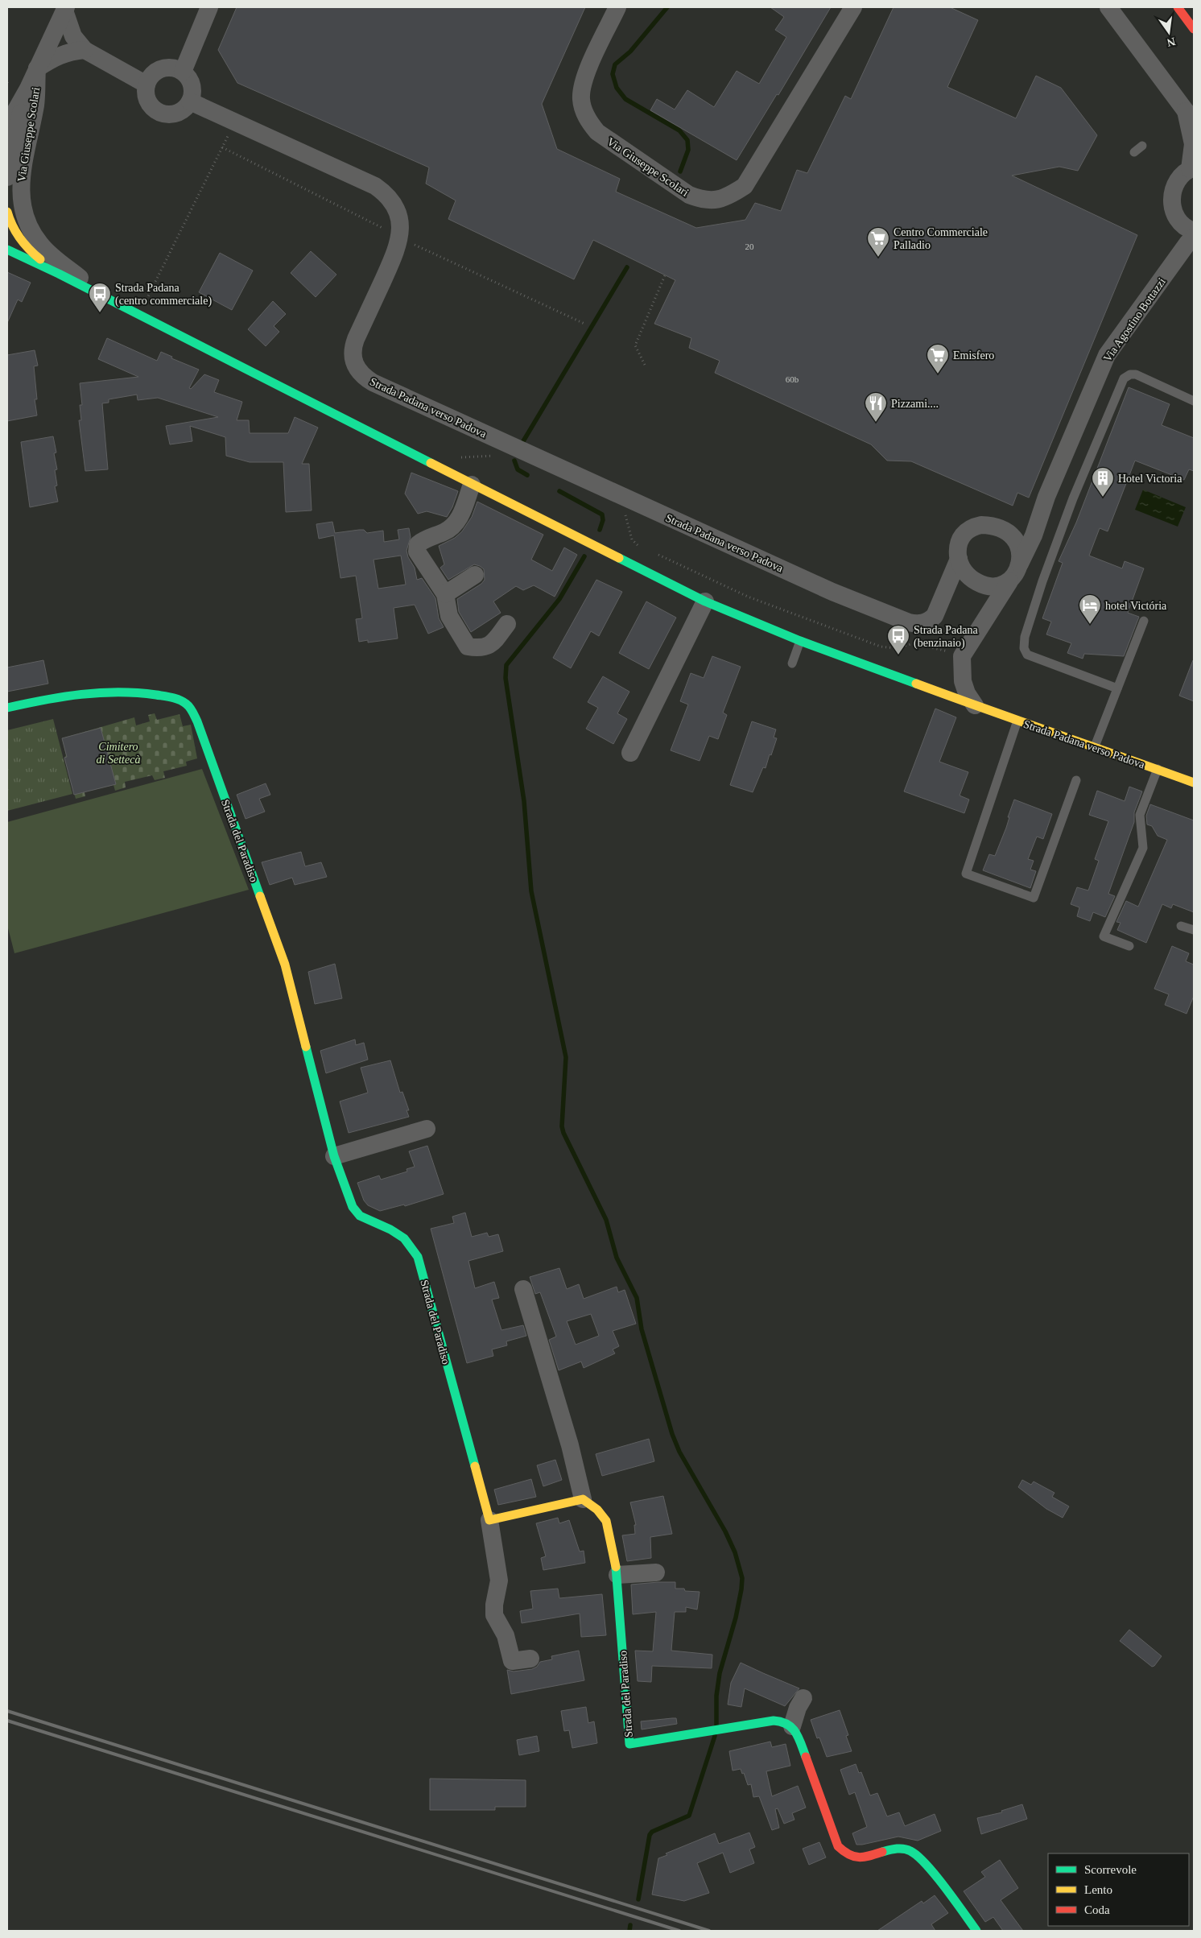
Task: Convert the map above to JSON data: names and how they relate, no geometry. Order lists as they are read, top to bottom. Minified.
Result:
{"streets":{"street":["Via Giuseppe Scolari","Via Agostino Bottazzi","Strada Padana verso Padova","Strada del Paradiso"]},"crossings":[["Via Giuseppe Scolari","Strada Padana verso Padova"],["Via Agostino Bottazzi","Strada Padana verso Padova"]],"parks":["Cimitero di Settecà"],"places":{"supermarket":["Centro Commerciale Palladio","Emisfero"],"bus stop":["Strada Padana (centro commerciale)","Strada Padana (benzinaio)"],"restaurant":["Pizzami...."],"building":["Hotel Victoria"],"hotel":["hotel Victória"]},"house_numbers":["20","60b"],"legend":["Scorrevole","Lento","Coda"],"north":"bottom"}
